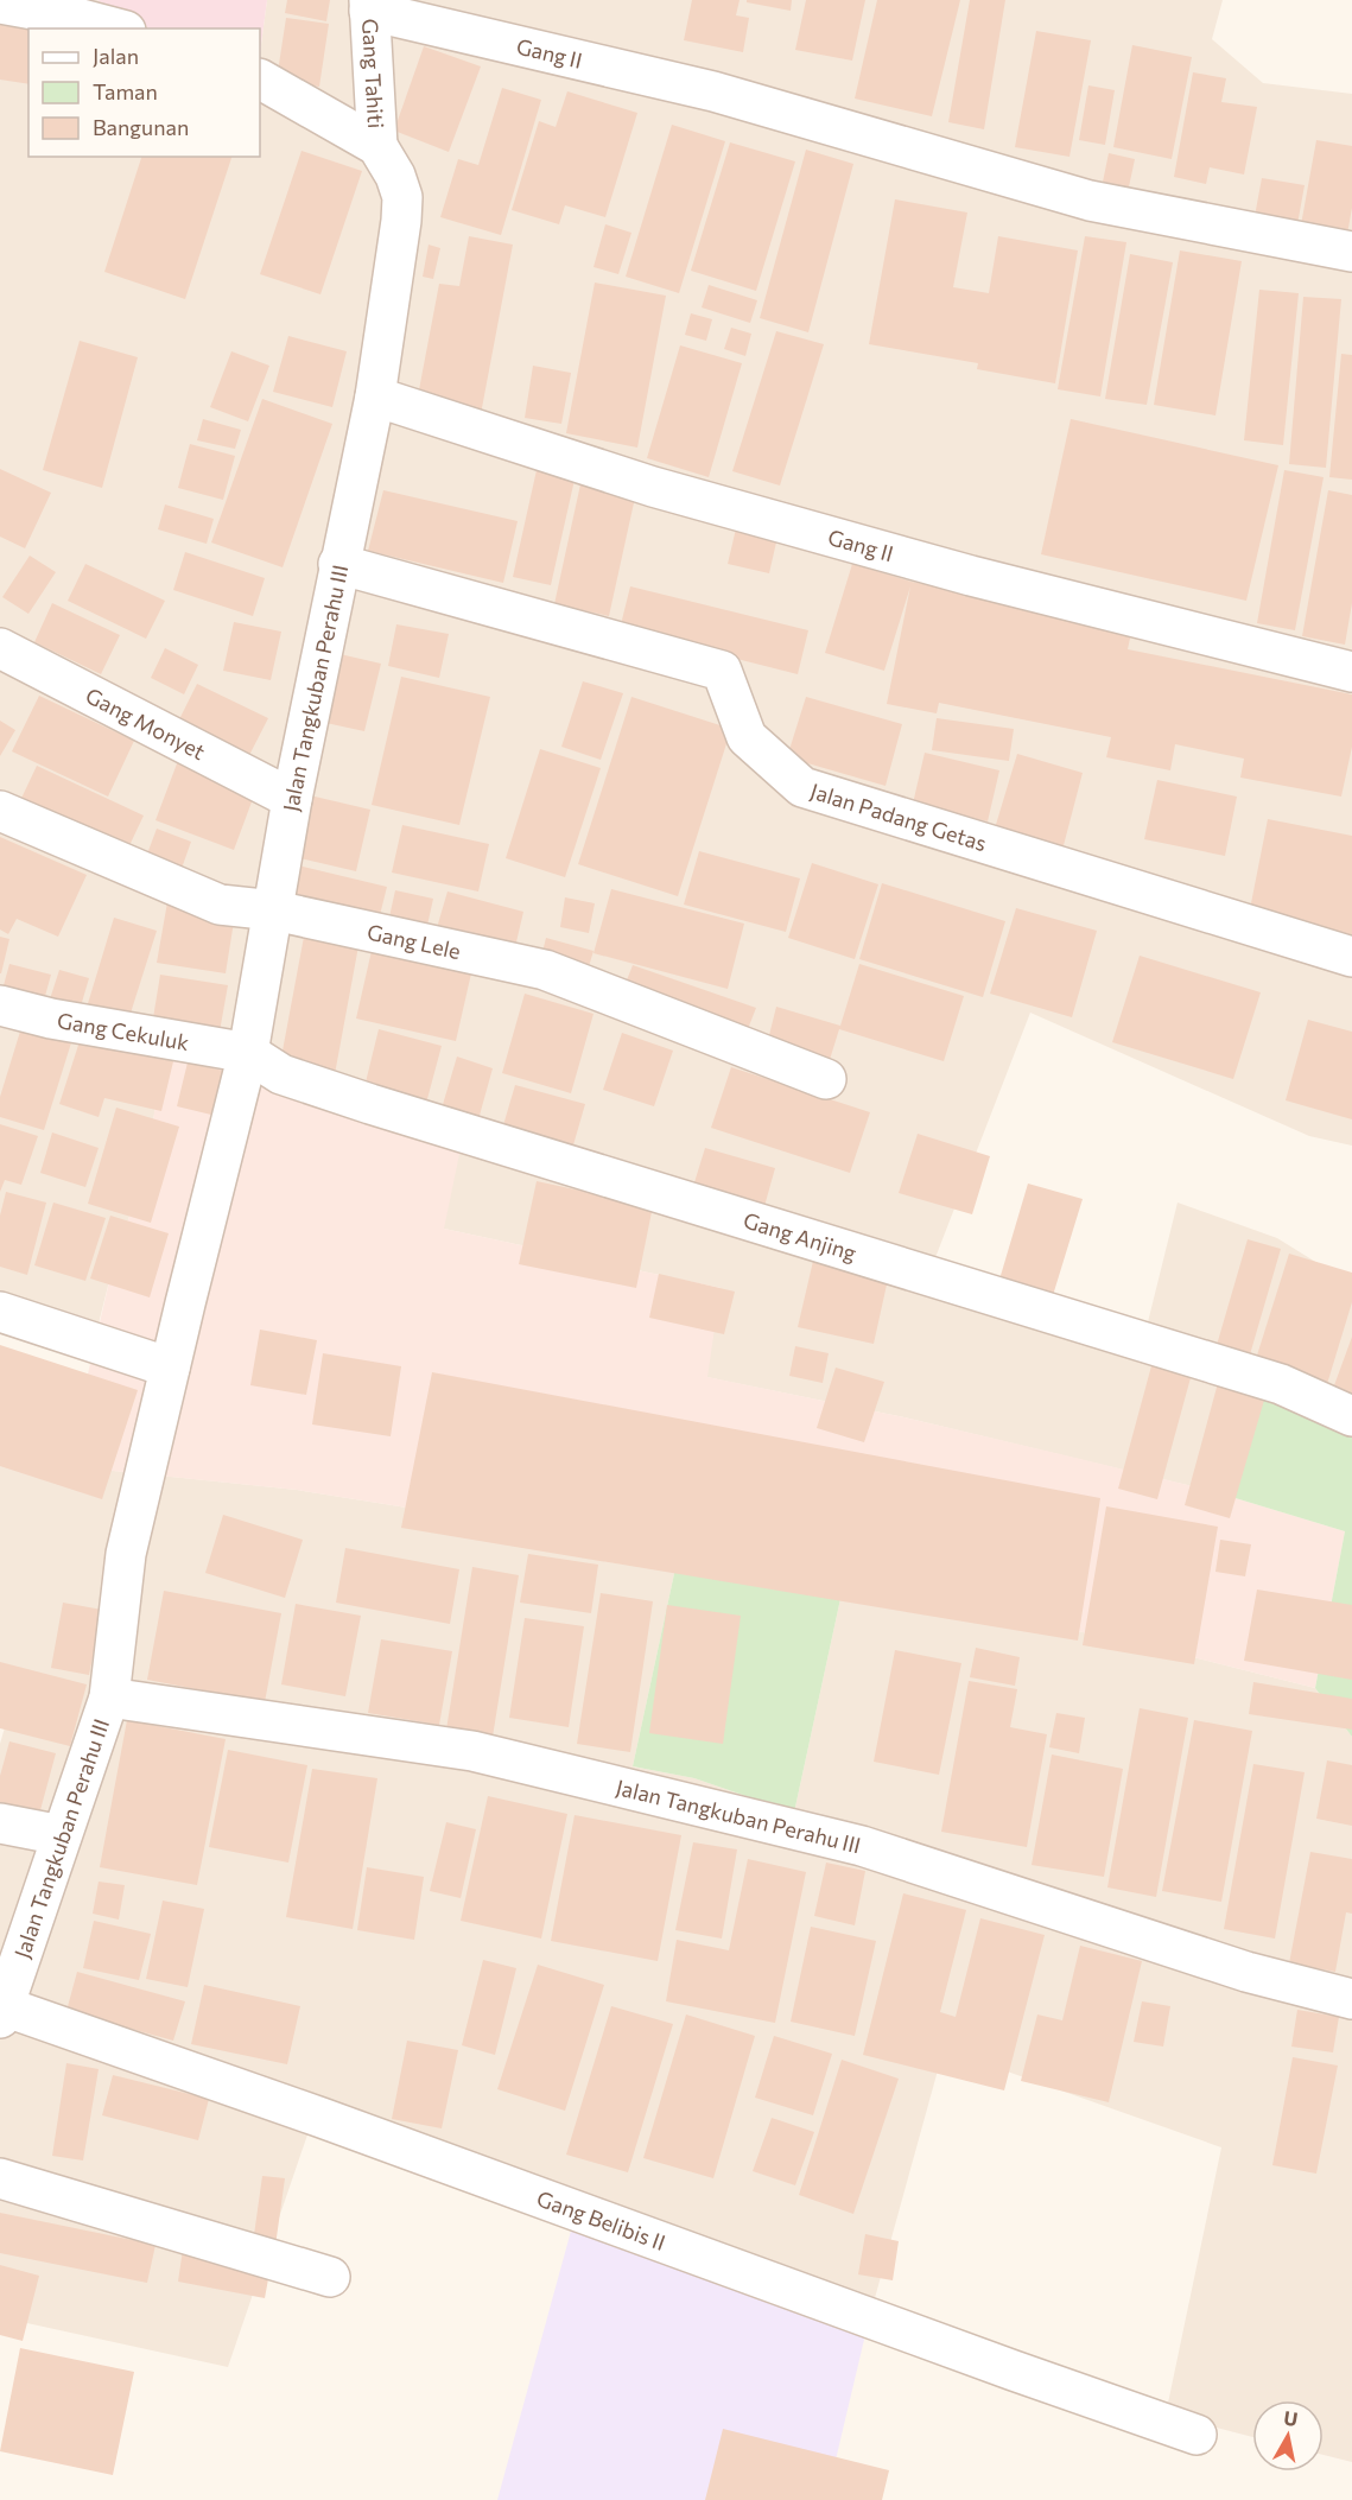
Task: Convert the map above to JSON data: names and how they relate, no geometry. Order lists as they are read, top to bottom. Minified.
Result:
{"streets":{"street":["Gang II","Gang Tahiti","Jalan Tangkuban Perahu III","Gang Monyet","Jalan Padang Getas","Gang Lele","Gang Cekuluk","Gang Anjing","Gang Belibis II"]},"crossings":[["Gang II","Gang Tahiti"],["Gang II","Jalan Tangkuban Perahu III"],["Gang Tahiti","Jalan Tangkuban Perahu III"],["Jalan Tangkuban Perahu III","Gang Monyet"],["Jalan Tangkuban Perahu III","Jalan Padang Getas"],["Jalan Tangkuban Perahu III","Gang Lele"],["Jalan Tangkuban Perahu III","Gang Cekuluk"],["Jalan Tangkuban Perahu III","Gang Anjing"],["Jalan Tangkuban Perahu III","Gang Belibis II"],["Gang Cekuluk","Gang Anjing"]],"legend":["Jalan","Taman","Bangunan"],"north":"top"}
